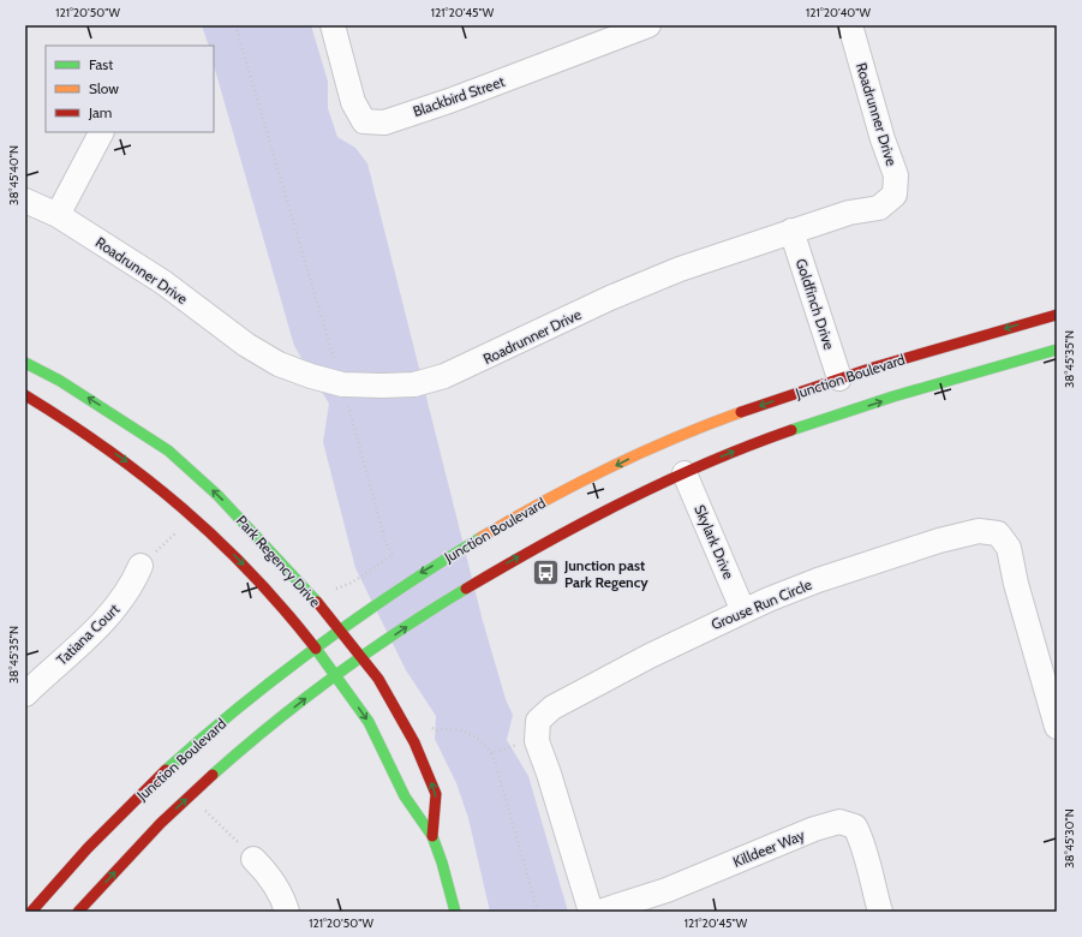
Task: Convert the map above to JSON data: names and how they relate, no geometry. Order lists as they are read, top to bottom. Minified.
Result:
{"streets":{"main road":["Junction Boulevard","Park Regency Drive"],"street":["Blackbird Street","Roadrunner Drive","Goldfinch Drive","Skylark Drive","Grouse Run Circle","Tatiana Court","Killdeer Way"]},"crossings":[["Roadrunner Drive","Goldfinch Drive"],["Goldfinch Drive","Junction Boulevard"],["Junction Boulevard","Park Regency Drive"],["Skylark Drive","Grouse Run Circle"]],"places":{"bus stop":["Junction past Park Regency"]},"legend":["Fast","Slow","Jam"],"coordinates":["121°20'50\"W","121°20'45\"W","121°20'40\"W","38°45'40\"N","38°45'35\"N","38°45'30\"N"]}
